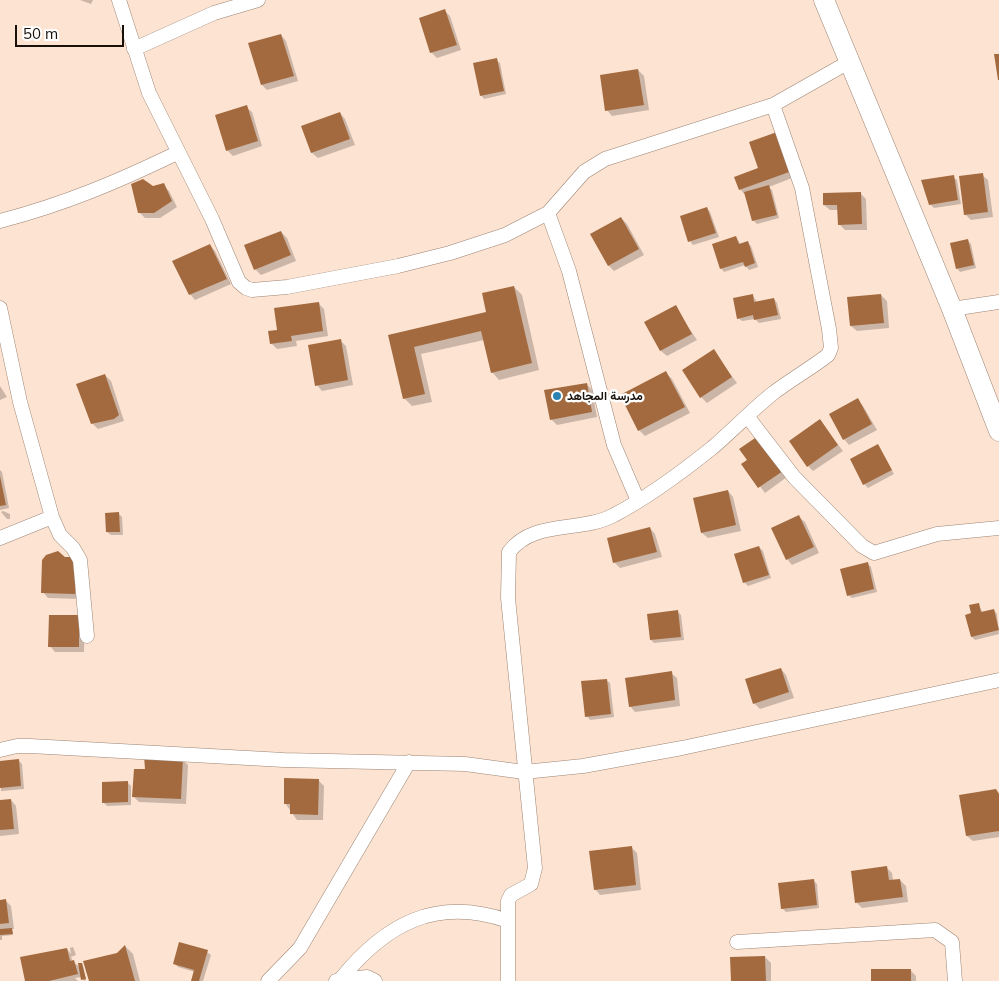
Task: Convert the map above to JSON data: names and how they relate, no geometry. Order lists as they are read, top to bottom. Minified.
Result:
{"places":["مدرسة المجاهد"],"scale_bar":"50 m"}
